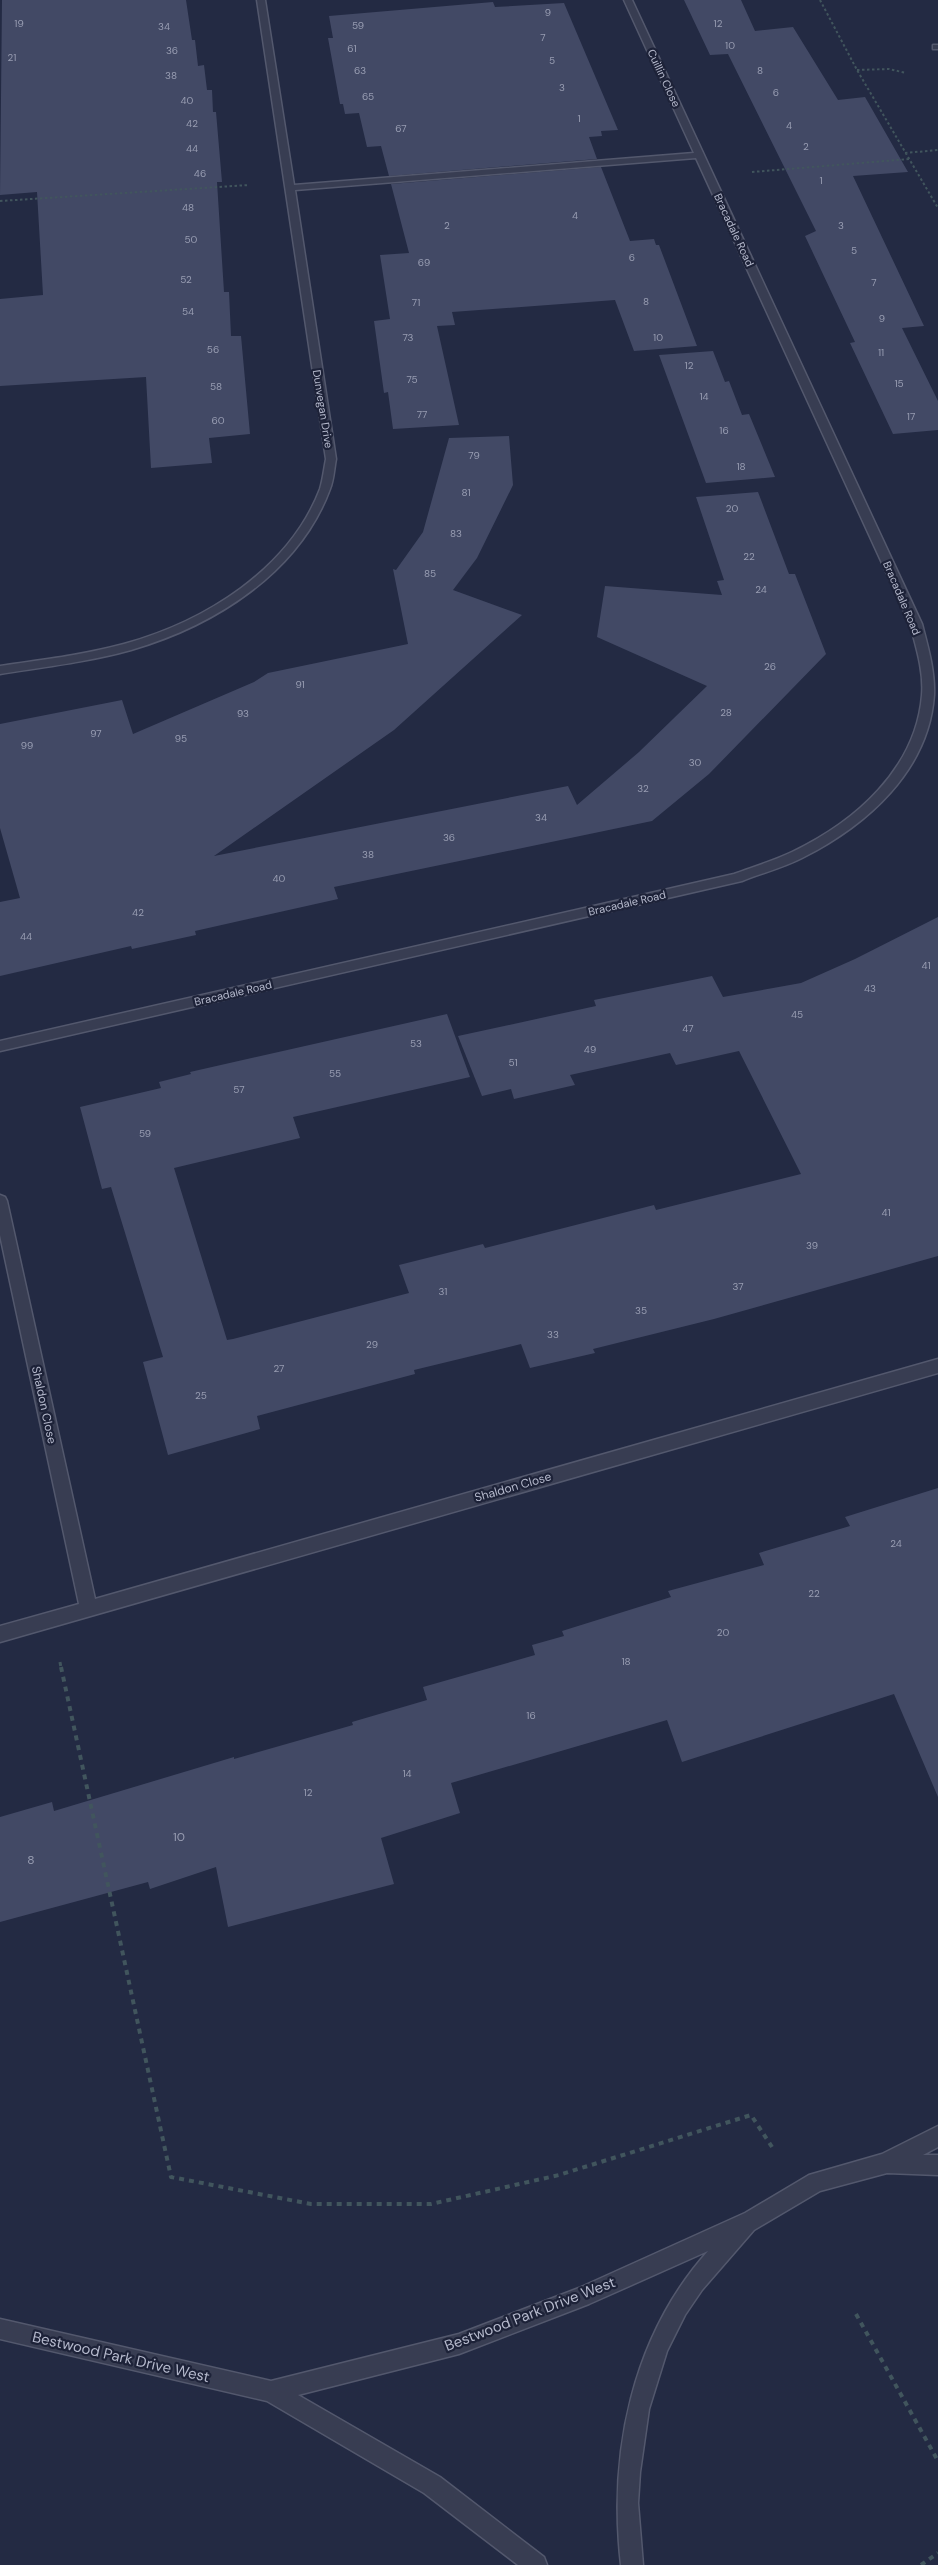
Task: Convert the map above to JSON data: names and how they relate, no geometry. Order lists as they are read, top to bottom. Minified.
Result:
{"streets":{"street":["Cuillin Close","Bracadale Road","Dunvegan Drive","Shaldon Close","Bestwood Park Drive West"]},"crossings":[["Cuillin Close","Bracadale Road"]],"house_numbers":["9","19","12","59","34","7","10","61","36","21","5","63","8","38","3","6","65","40","1","42","4","67","2","44","46","1","48","4","2","3","50","5","6","69","52","7","8","71","54","9","73","10","56","11","12","75","15","58","14","77","17","60","16","79","18","81","20","83","22","85","24","26","91","28","93","97","95","99","30","32","34","36","38","40","42","44","41","43","45","47","53","49","51","55","57","59","41","39","37","31","35","33","29","27","25","24","22","20","18","16","14","12","10","8"]}
